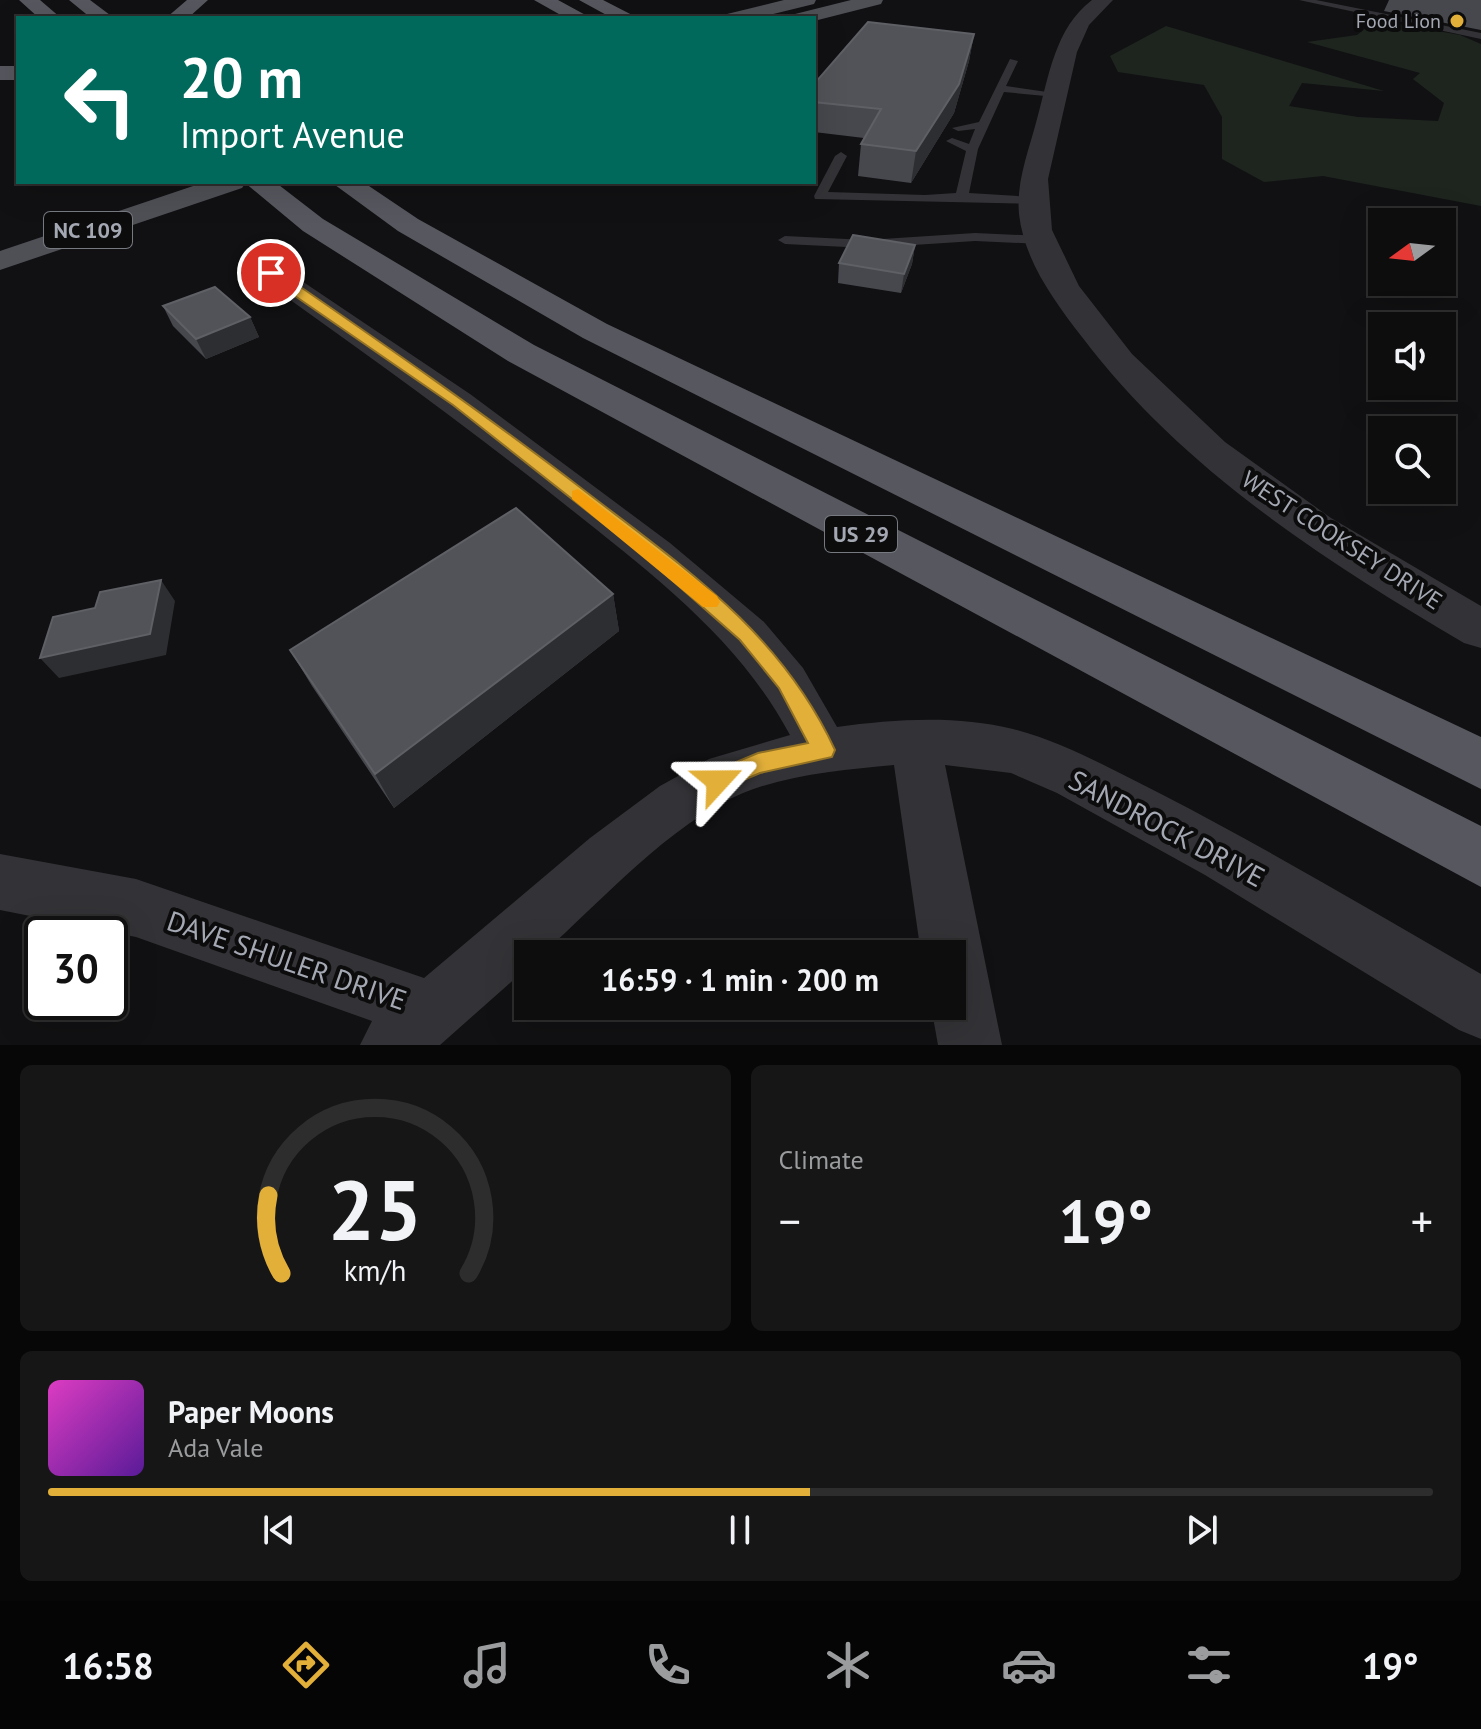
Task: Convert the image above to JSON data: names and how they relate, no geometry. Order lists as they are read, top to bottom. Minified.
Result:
{"streets":{"highway":["US 29"],"main road":["NC 109"],"street":["WEST COOKSEY DRIVE","SANDROCK DRIVE","DAVE SHULER DRIVE"]},"crossings":[["SANDROCK DRIVE","DAVE SHULER DRIVE"]],"places":["Food Lion"],"north":"left","page":{"turn":["20 m","Import Avenue"],"limit":"30","trip":"16:59 · 1 min · 200 m","tile":"Climate","heat":["−","19°","+"],"song":["Paper Moons","Ada Vale"],"tabs":["16:58","19°"],"gauge":["25","km/h"]}}
